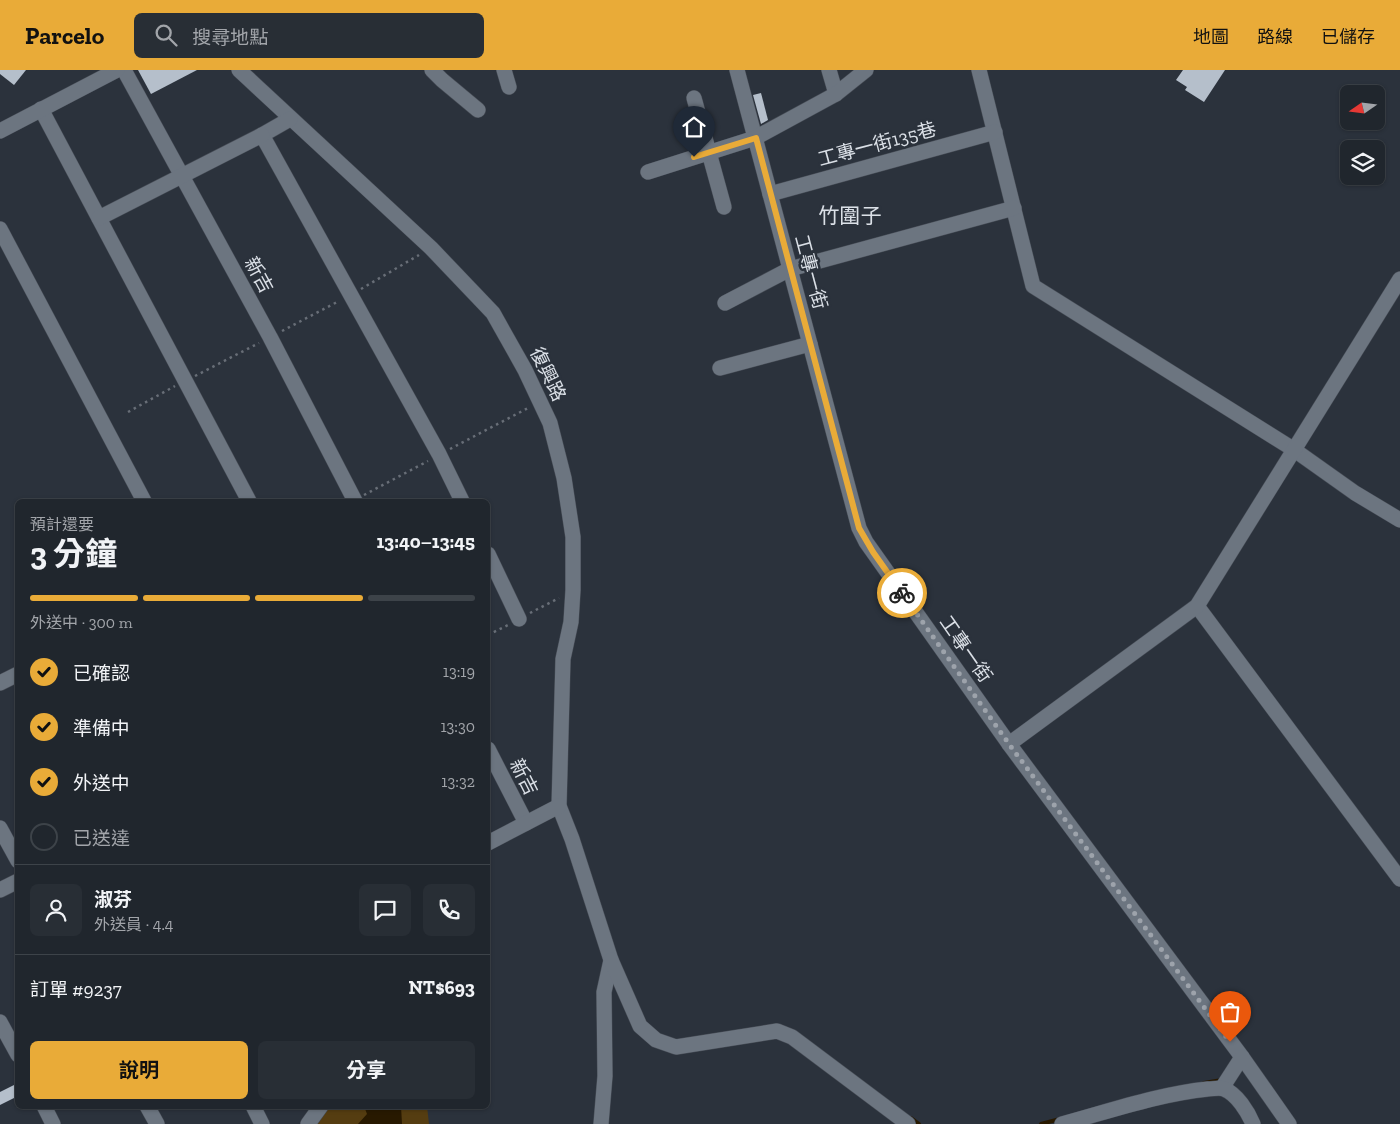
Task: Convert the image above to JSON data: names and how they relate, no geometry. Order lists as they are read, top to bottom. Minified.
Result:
{"streets":{"street":["工專一街135巷","工專一街","新吉","復興路"]},"crossings":[["工專一街135巷","工專一街"],["新吉","復興路"]],"districts":["竹圍子"],"north":"left","page":{"header":"Parcelo","search":"搜尋地點","nav":["地圖","路線","已儲存"],"heading":["3 分鐘","預計還要","13:40–13:45"],"panel":["淑芬","外送員 · 4.4","訂單 #9237","NT$693"],"bar":"外送中 · 300 m","list":[["已確認","13:19"],["準備中","13:30"],["外送中","13:32"],"已送達"],"buttons":["說明","分享"]}}
